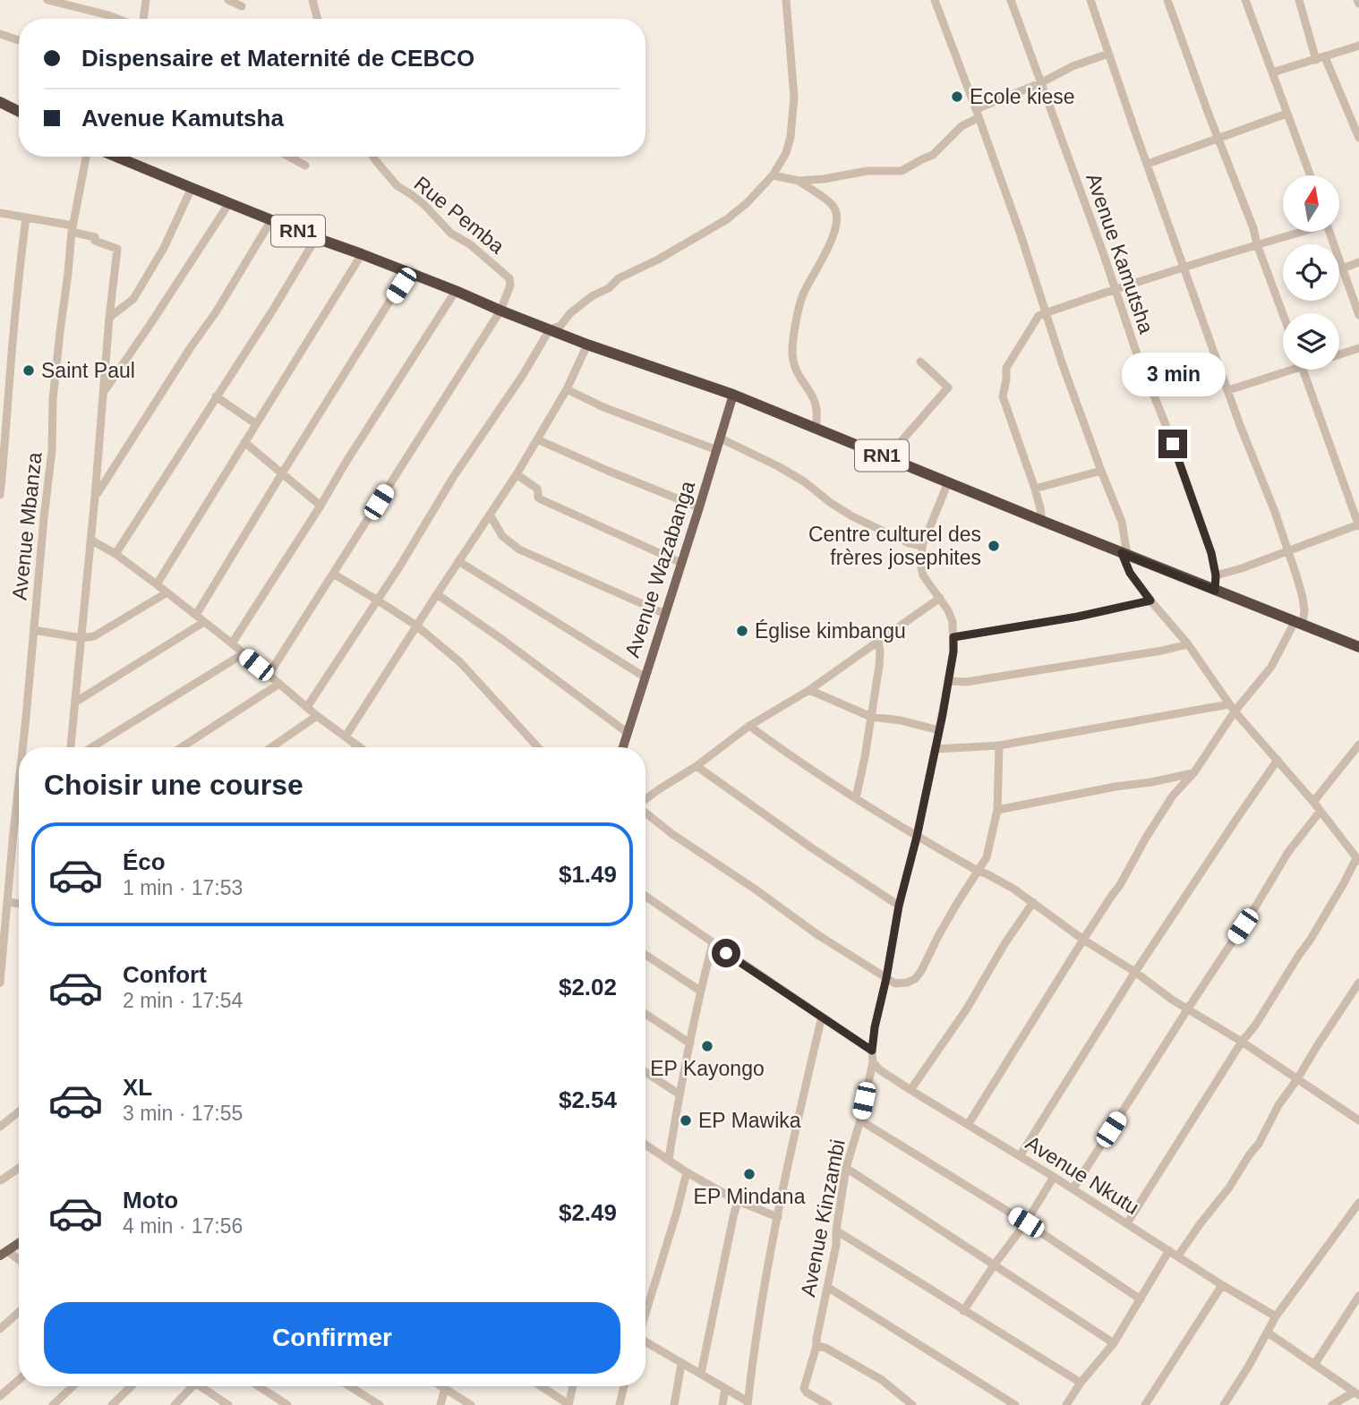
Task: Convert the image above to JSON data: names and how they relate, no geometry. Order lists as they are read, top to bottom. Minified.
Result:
{"streets":{"highway":["RN1"],"main road":["Avenue Wazabanga"],"street":["Rue Pemba","Avenue Kamutsha","Avenue Mbanza","Avenue Nkutu","Avenue Kinzambi"]},"crossings":[["Rue Pemba","RN1"],["RN1","Avenue Kamutsha"],["RN1","Avenue Wazabanga"],["RN1","Avenue Kinzambi"],["Avenue Nkutu","Avenue Kinzambi"]],"places":["Ecole kiese","Saint Paul","Centre culturel des frères josephites","Église kimbangu","EP Kayongo","EP Mawika","EP Mindana"],"north":"top","page":{"banner":["Dispensaire et Maternité de CEBCO","Avenue Kamutsha"],"bubble":"3 min","heading":"Choisir une course","list":[{"name":"Éco","note":"1 min · 17:53","value":"$1.49"},{"name":"Confort","note":"2 min · 17:54","value":"$2.02"},{"name":"XL","note":"3 min · 17:55","value":"$2.54"},{"name":"Moto","note":"4 min · 17:56","value":"$2.49"}],"buttons":"Confirmer"}}
